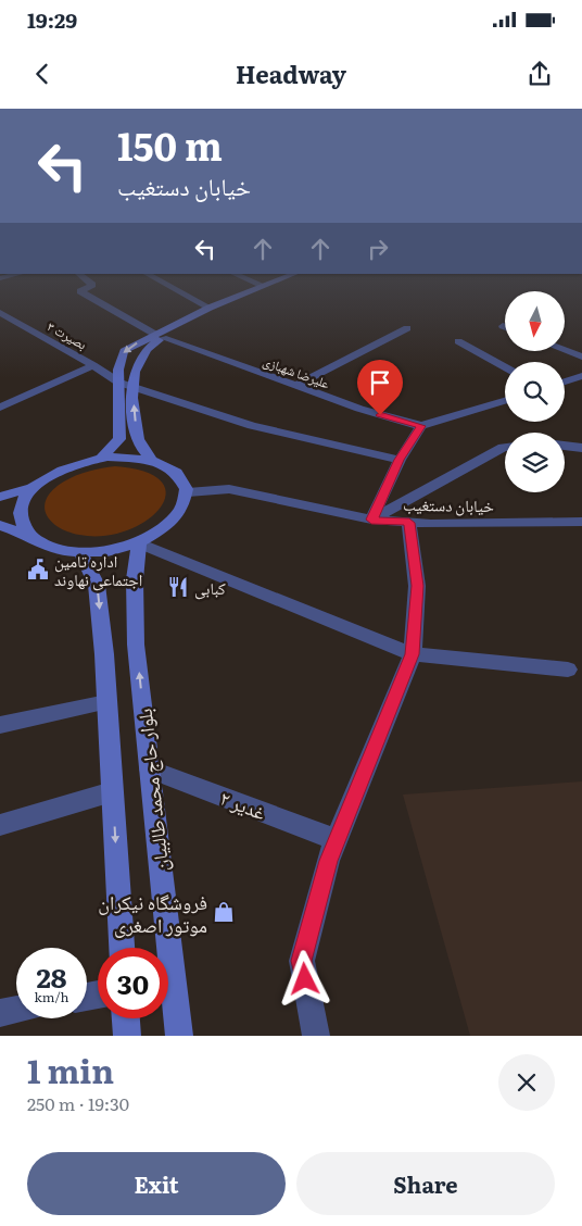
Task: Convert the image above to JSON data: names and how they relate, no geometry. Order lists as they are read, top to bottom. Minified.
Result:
{"streets":{"main road":["بلوار حاج محمد طالبیان"],"street":["بصیرت ۳","علیرضا شهبازی","خیابان دستغیب","غدیر ۲"]},"crossings":[["خیابان دستغیب","بلوار حاج محمد طالبیان"],["بلوار حاج محمد طالبیان","غدیر ۲"]],"places":{"public building":["اداره تامین اجتماعی نهاوند"],"restaurant":["کبابی"],"shop":["فروشگاه نیکران موتور اصغری"]},"north":"bottom","page":{"status":"19:29","header":"Headway","turn":["150 m","خیابان دستغیب"],"speed":"28 km/h","limit":"30","heading":["1 min","250 m · 19:30"],"buttons":["Exit","Share"]}}
